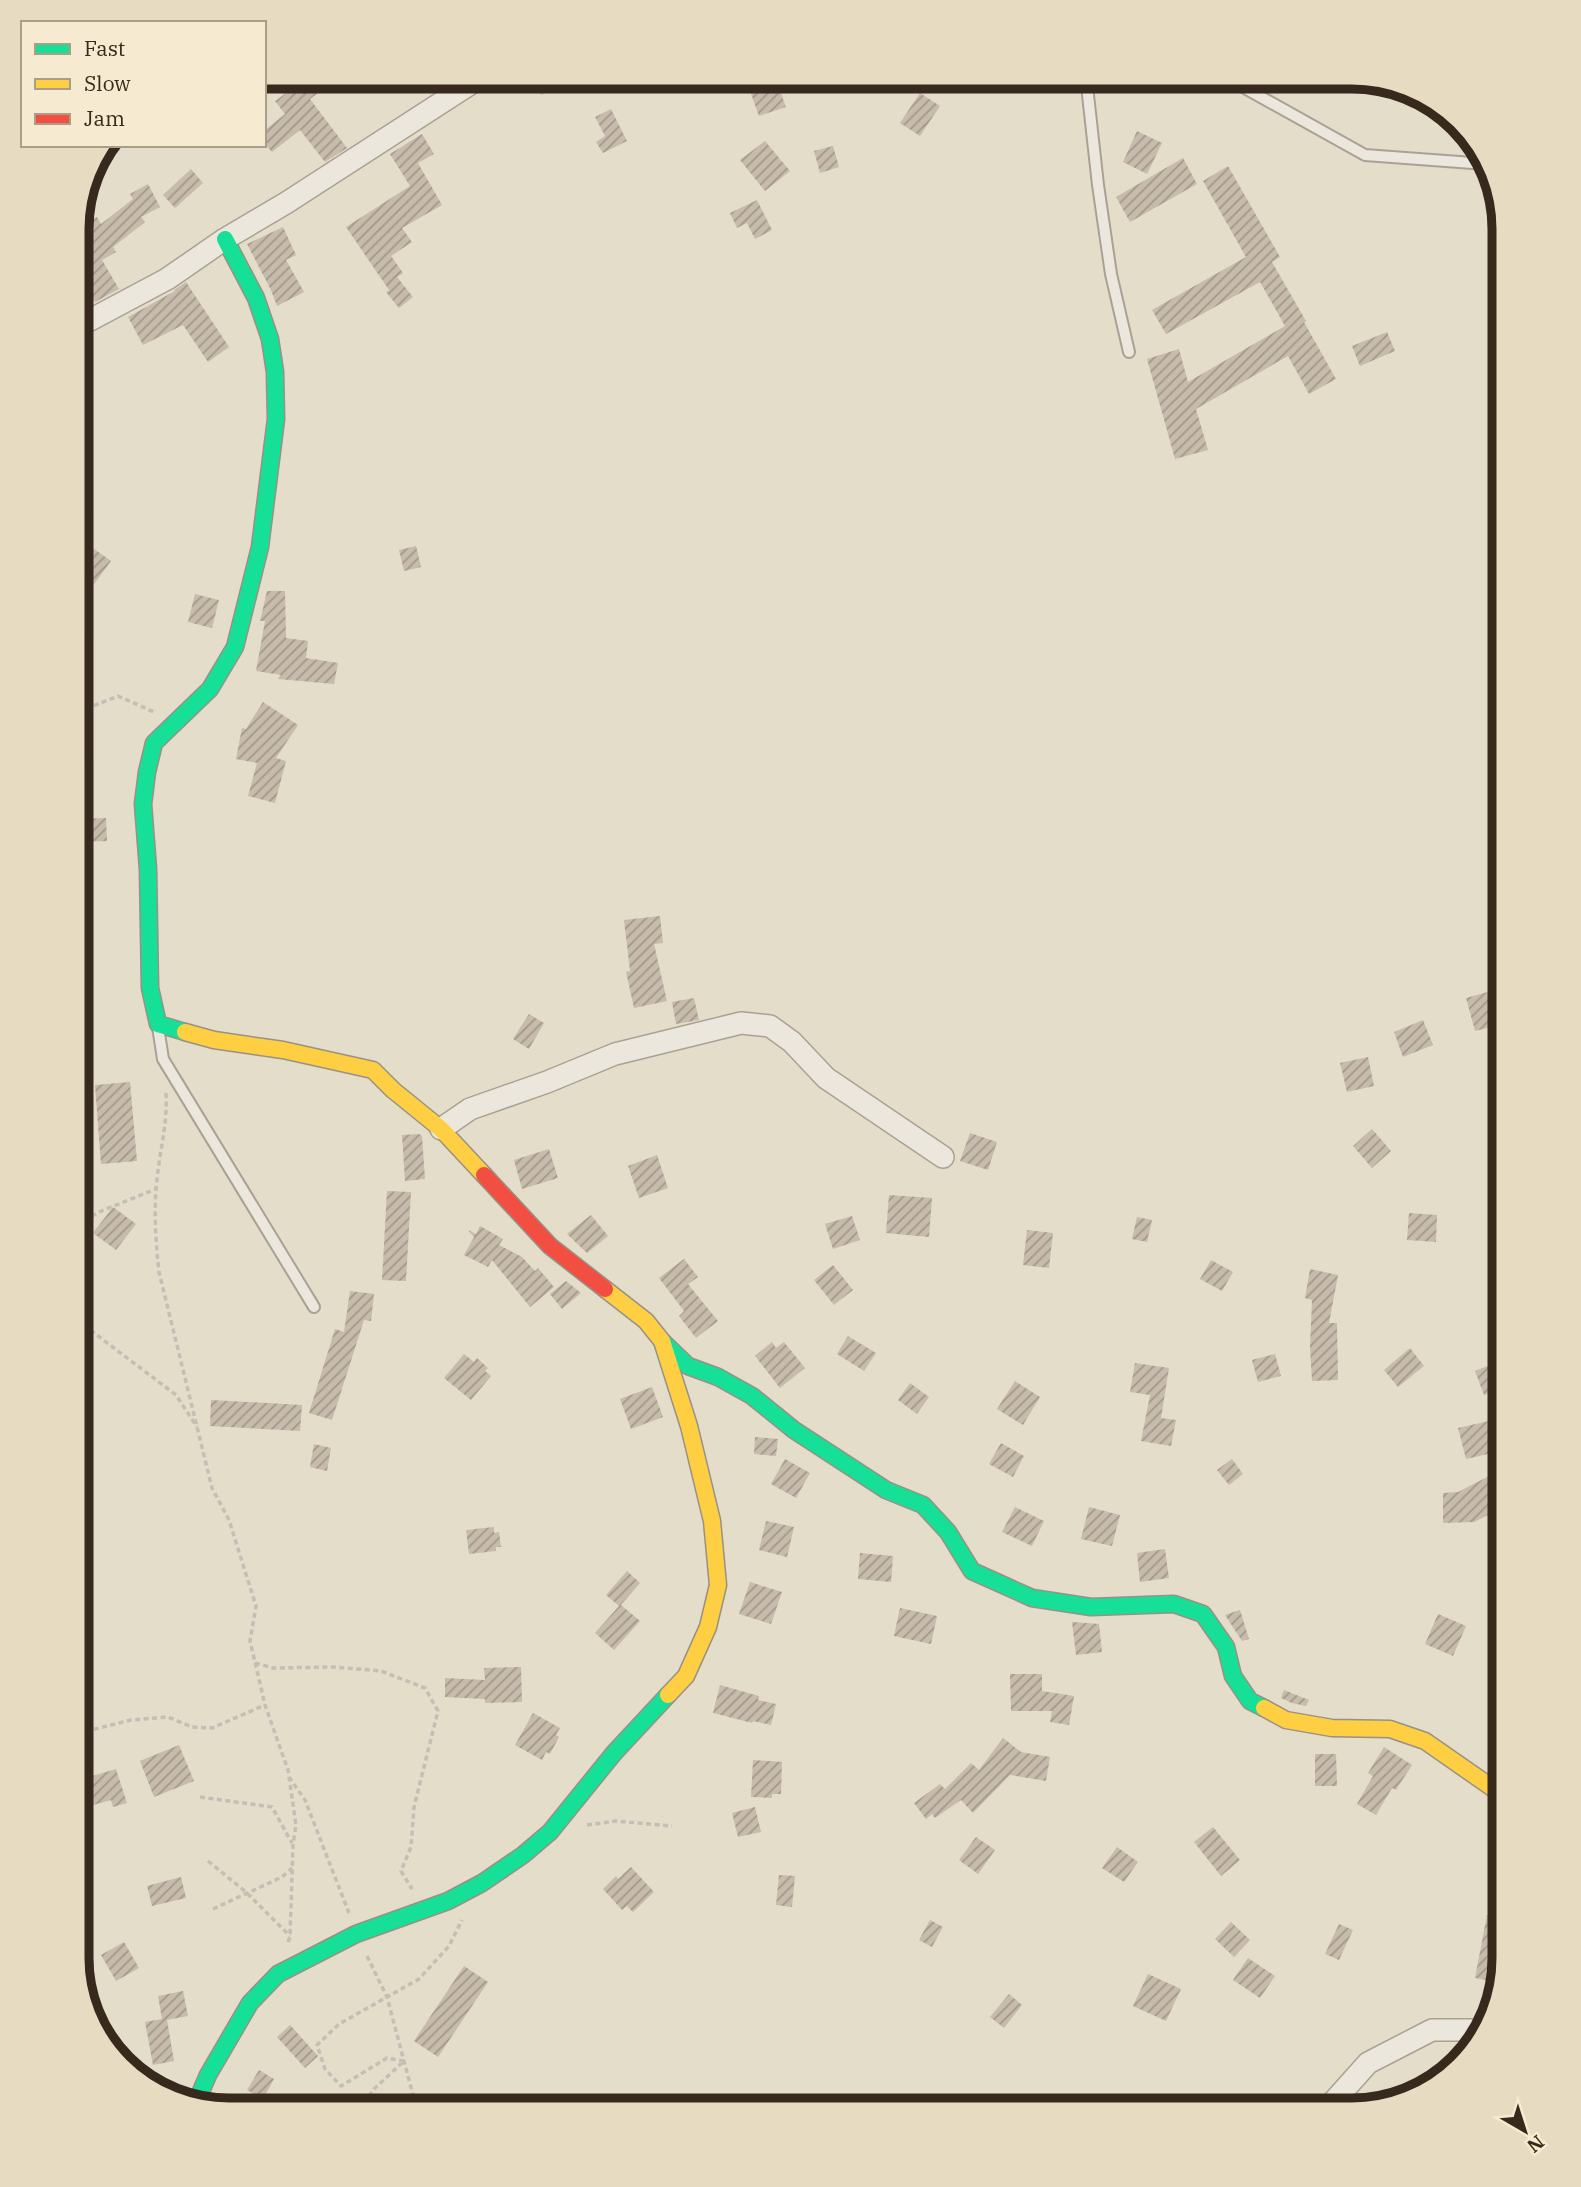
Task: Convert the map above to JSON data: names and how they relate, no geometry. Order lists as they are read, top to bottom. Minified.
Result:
{"legend":["Fast","Slow","Jam"],"north":"bottom right"}
